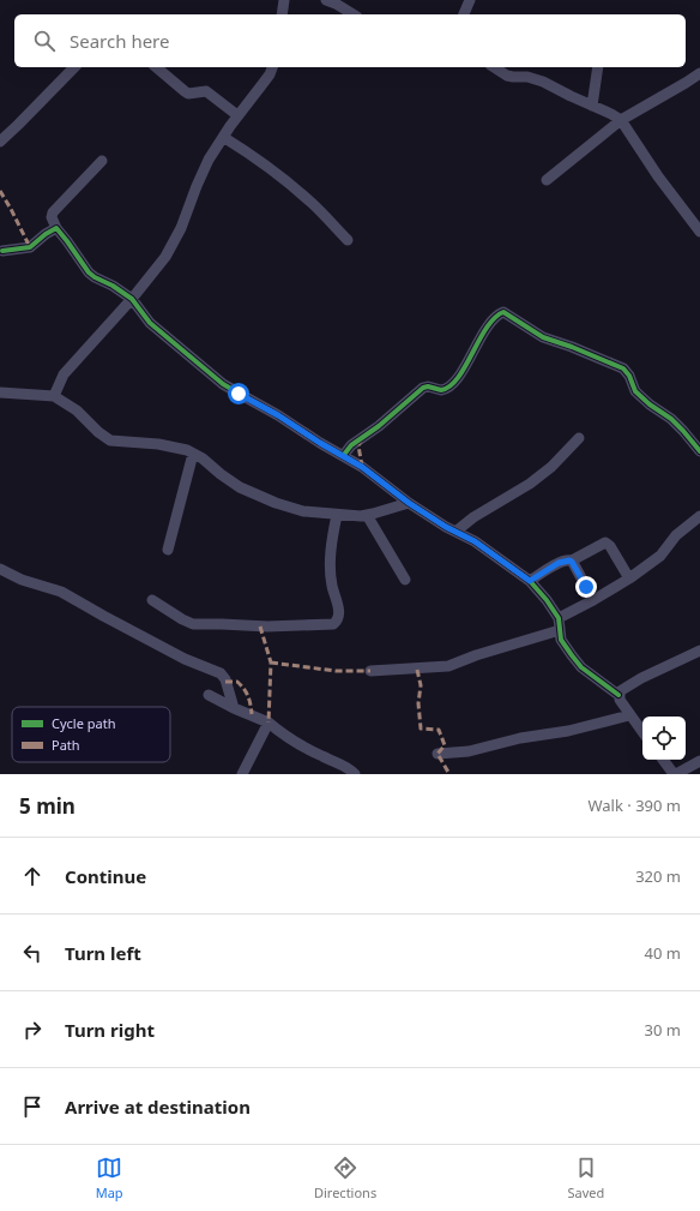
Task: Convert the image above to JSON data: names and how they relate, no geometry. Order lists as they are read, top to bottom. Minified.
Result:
{"legend":["Cycle path","Path"],"page":{"search":"Search here","heading":["5 min","Walk · 390 m"],"list":[["Continue","320 m"],["Turn left","40 m"],["Turn right","30 m"],"Arrive at destination"],"nav":["Map","Directions","Saved"]}}
